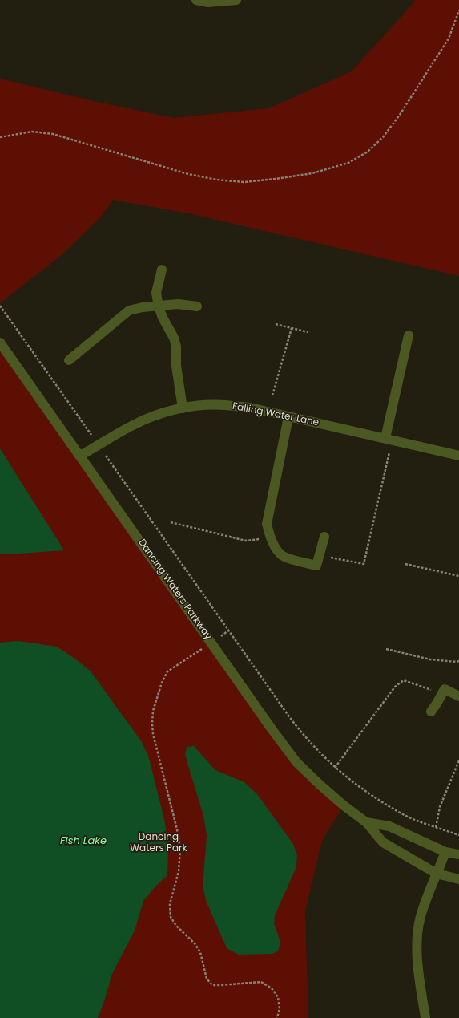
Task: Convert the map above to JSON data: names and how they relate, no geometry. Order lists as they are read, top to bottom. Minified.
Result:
{"streets":{"street":["Falling Water Lane","Dancing Waters Parkway"]},"crossings":[["Falling Water Lane","Dancing Waters Parkway"]],"water":["Fish Lake"],"parks":["Dancing Waters Park"]}
